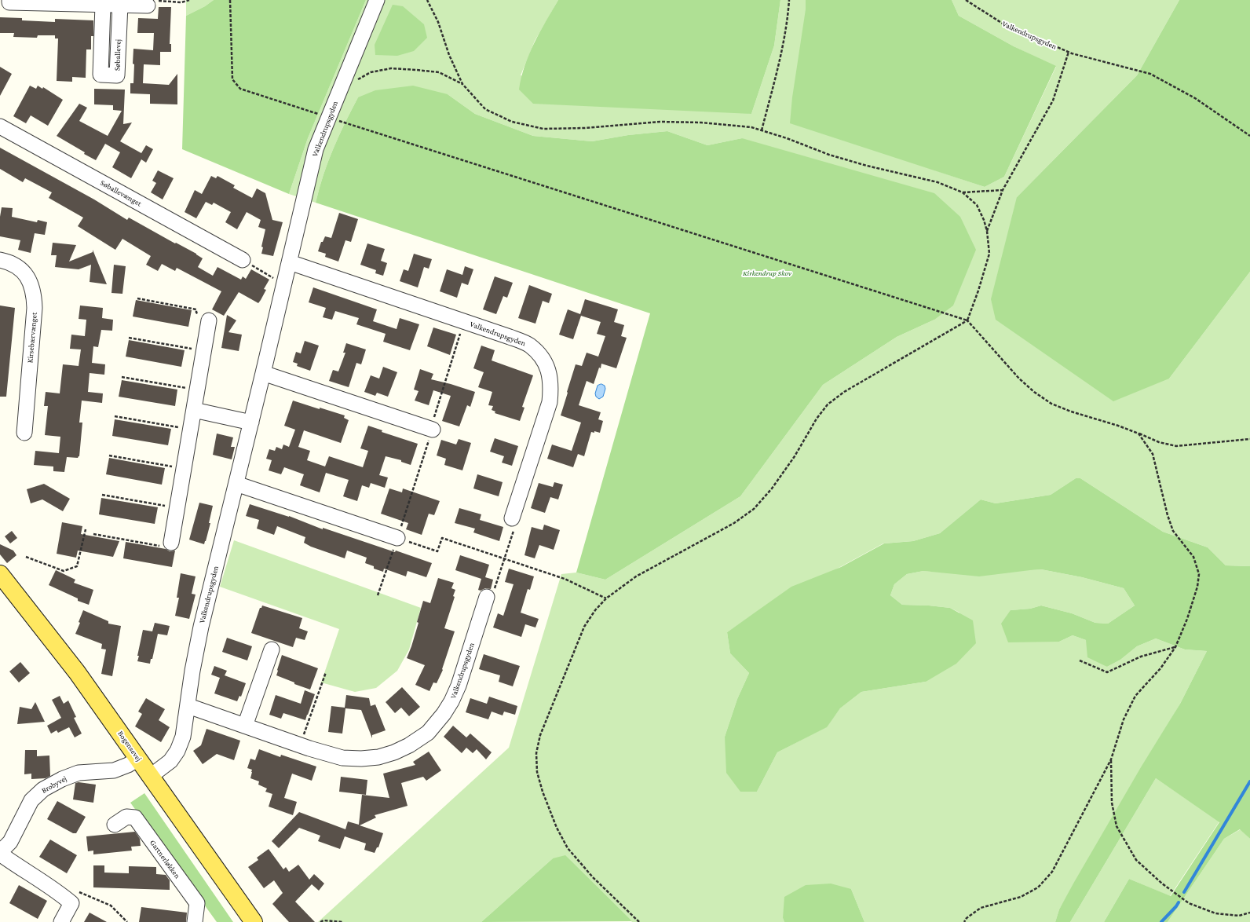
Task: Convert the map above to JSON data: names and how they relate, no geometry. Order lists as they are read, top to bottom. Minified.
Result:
{"streets":{"main road":["Bogensevej"],"street":["Valkendrupsgyden","Søballevej","Søballevænget","Kirsebærvænget","Brobyvej","Gartnerløkken"]},"crossings":[["Valkendrupsgyden","Bogensevej"],["Bogensevej","Brobyvej"]],"parks":["Kirkendrup Skov"]}
